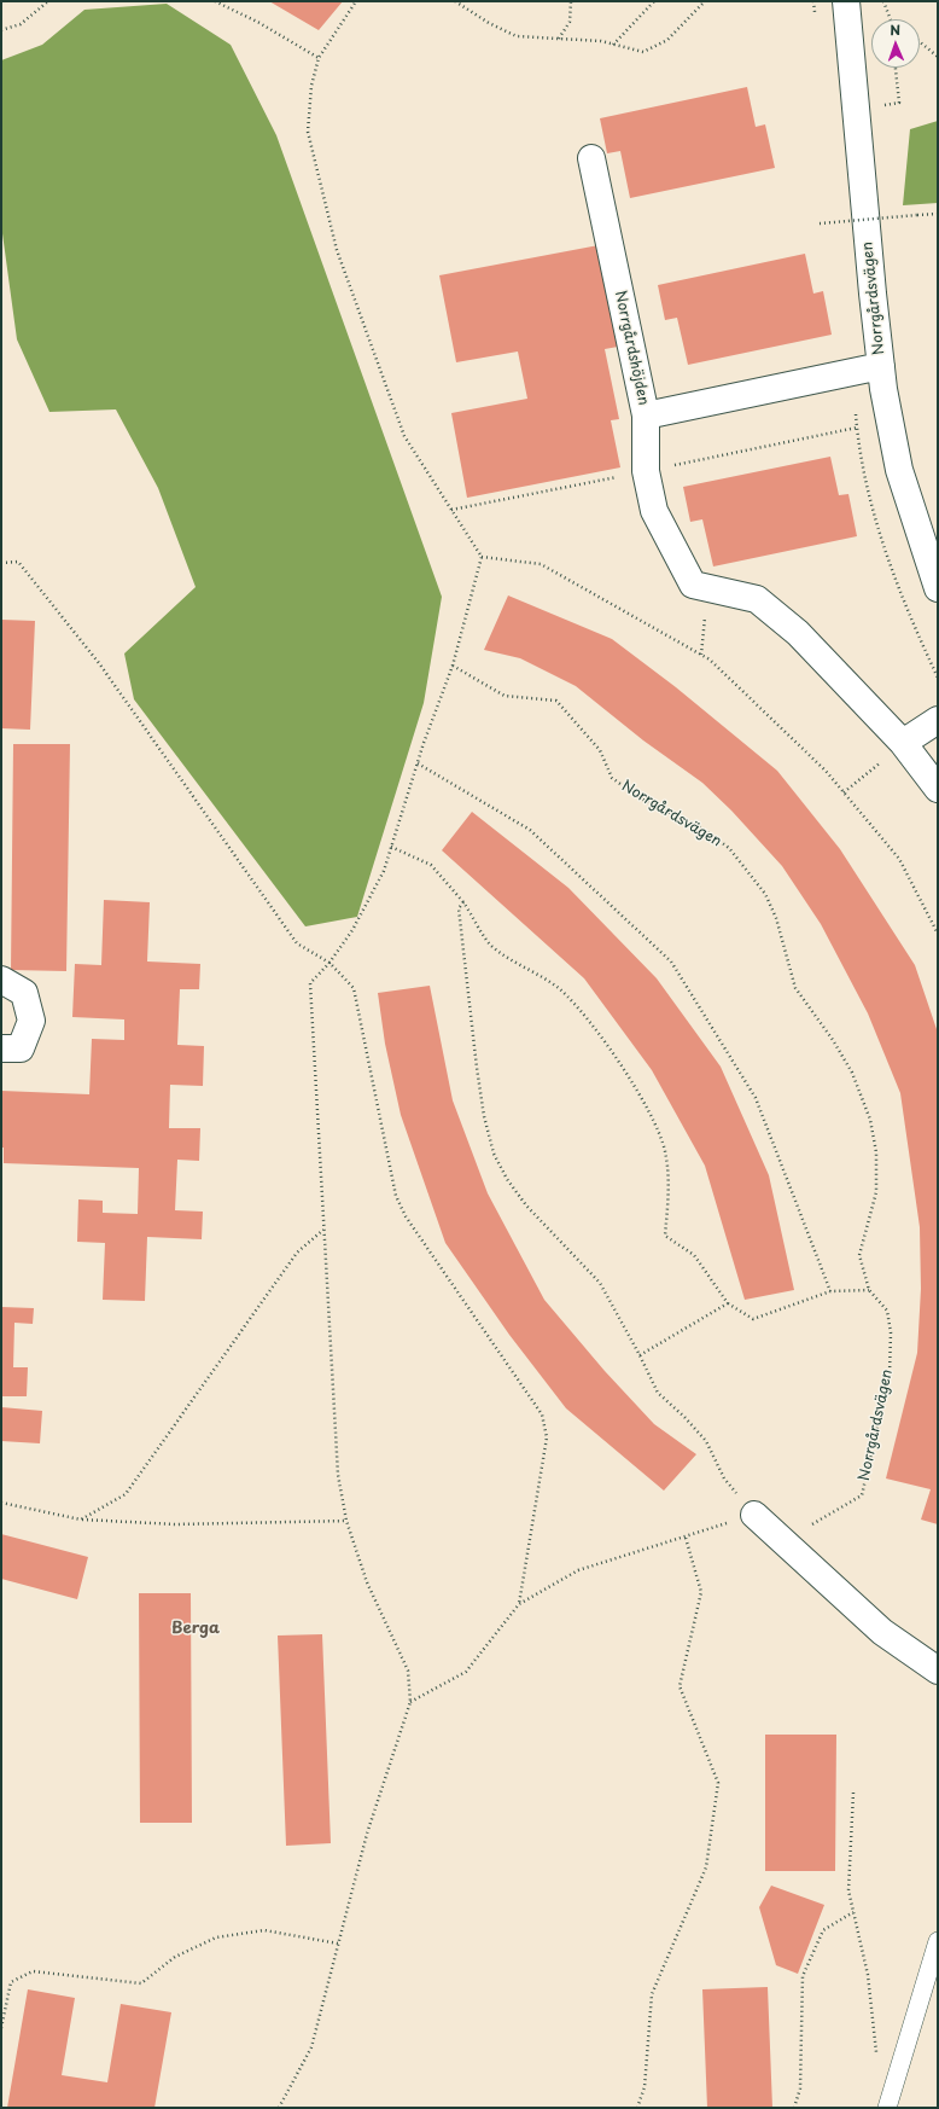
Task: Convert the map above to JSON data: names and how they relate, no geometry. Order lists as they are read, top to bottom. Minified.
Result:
{"streets":{"street":["Norrgårdsvägen","Norrgårdshöjden"]},"crossings":[["Norrgårdsvägen","Norrgårdshöjden"]],"districts":["Berga"],"north":"top"}
